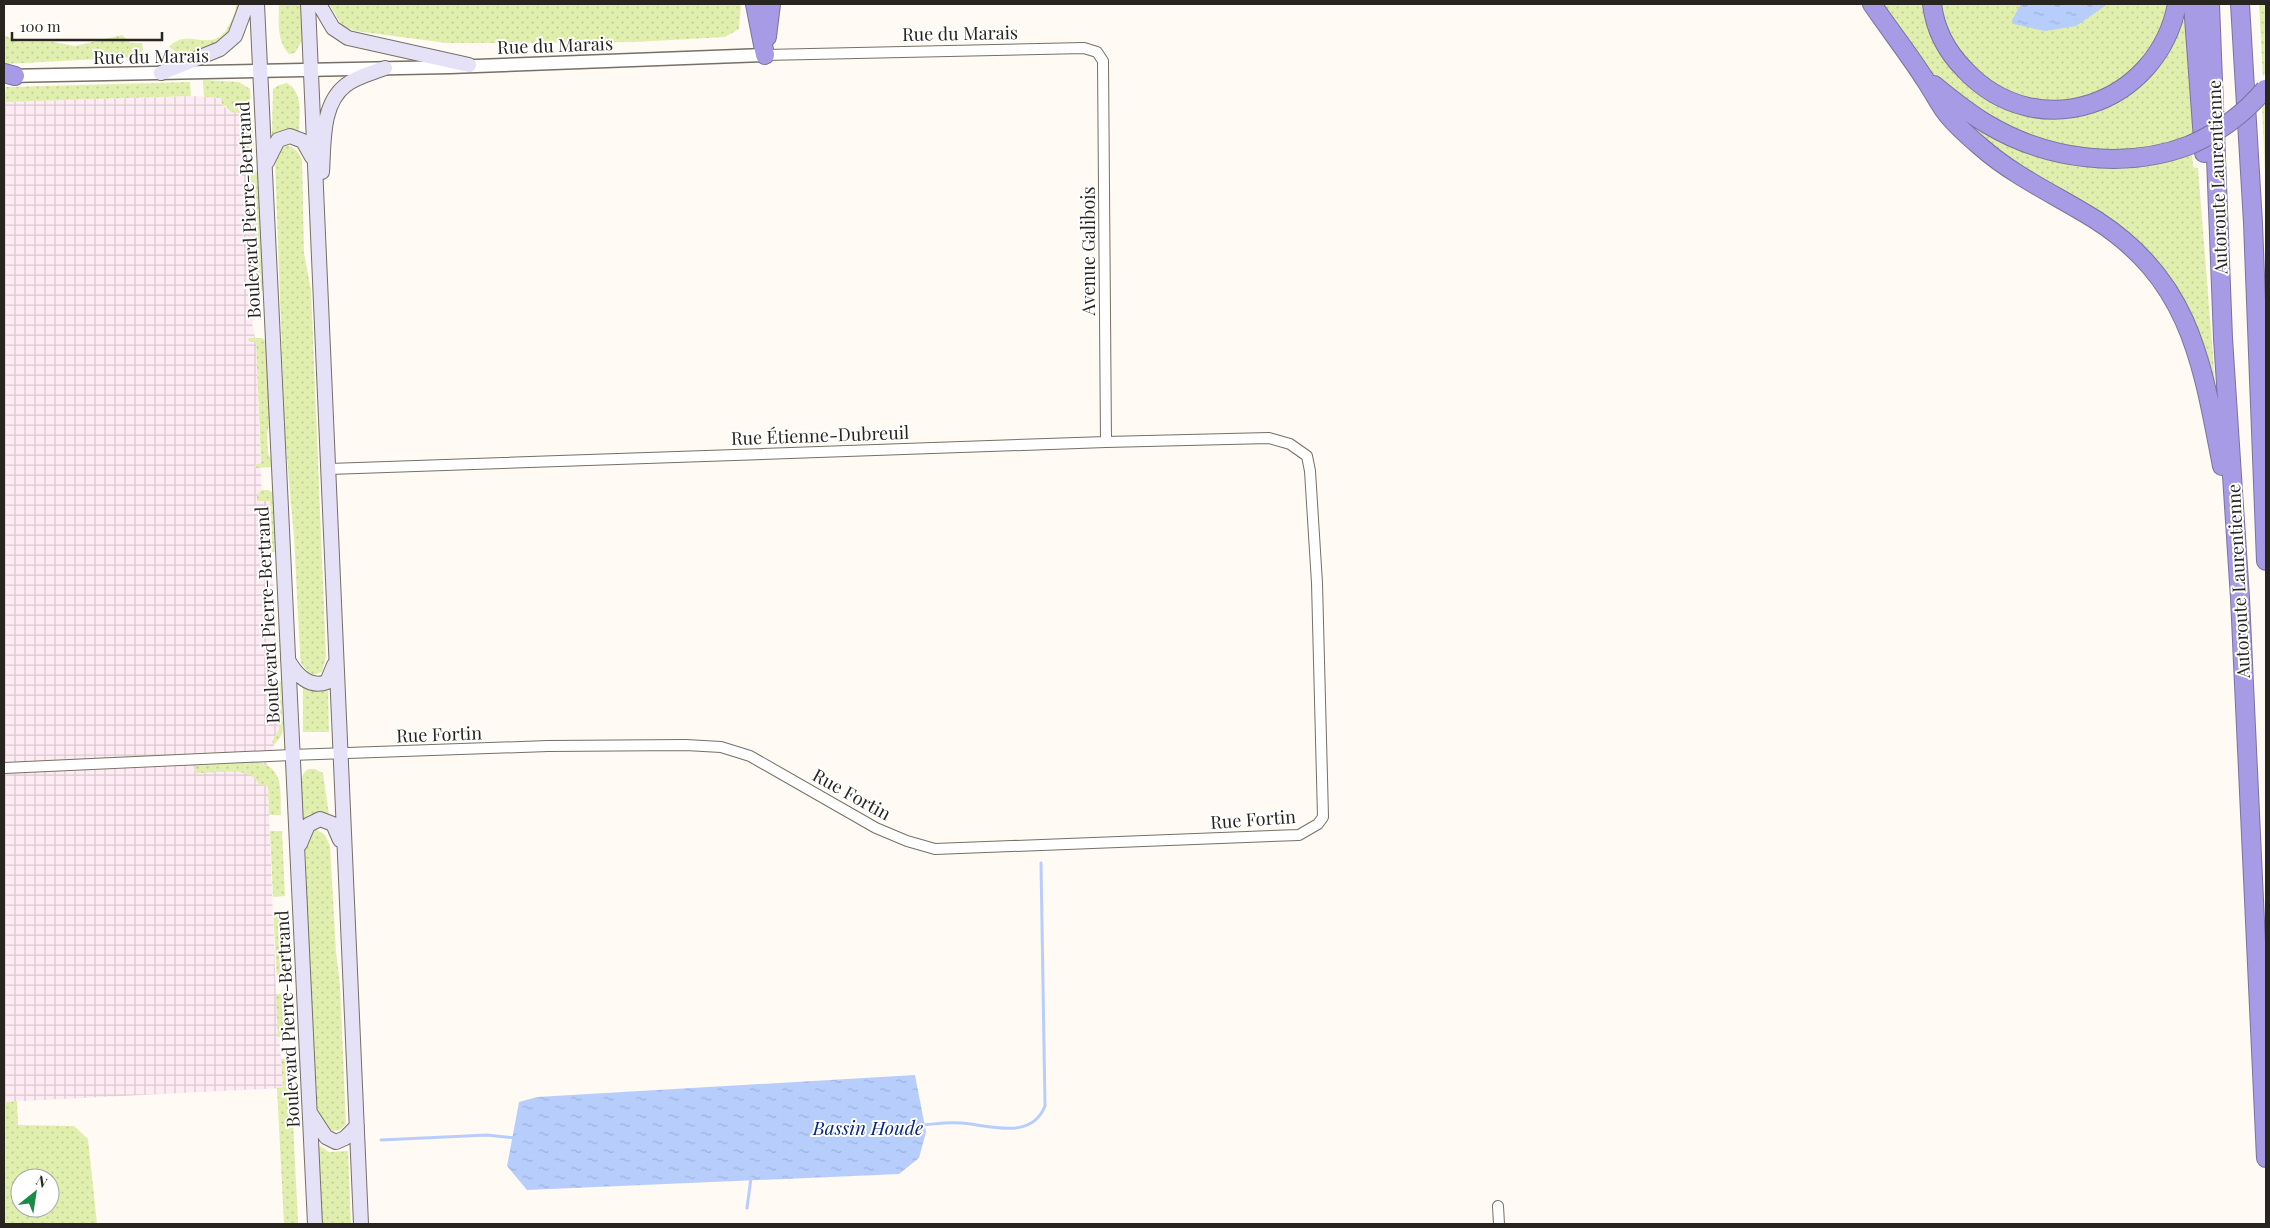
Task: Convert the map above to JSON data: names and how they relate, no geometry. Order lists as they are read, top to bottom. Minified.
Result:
{"streets":{"highway":["Autoroute Laurentienne"],"main road":["Boulevard Pierre-Bertrand"],"street":["Rue du Marais","Avenue Galibois","Rue Étienne-Dubreuil","Rue Fortin"]},"crossings":[["Rue du Marais","Boulevard Pierre-Bertrand"],["Rue du Marais","Avenue Galibois"],["Boulevard Pierre-Bertrand","Rue Fortin"],["Avenue Galibois","Rue Étienne-Dubreuil"],["Rue Étienne-Dubreuil","Rue Fortin"]],"water":["Bassin Houde"],"scale_bar":"100 m","north":"top right"}
